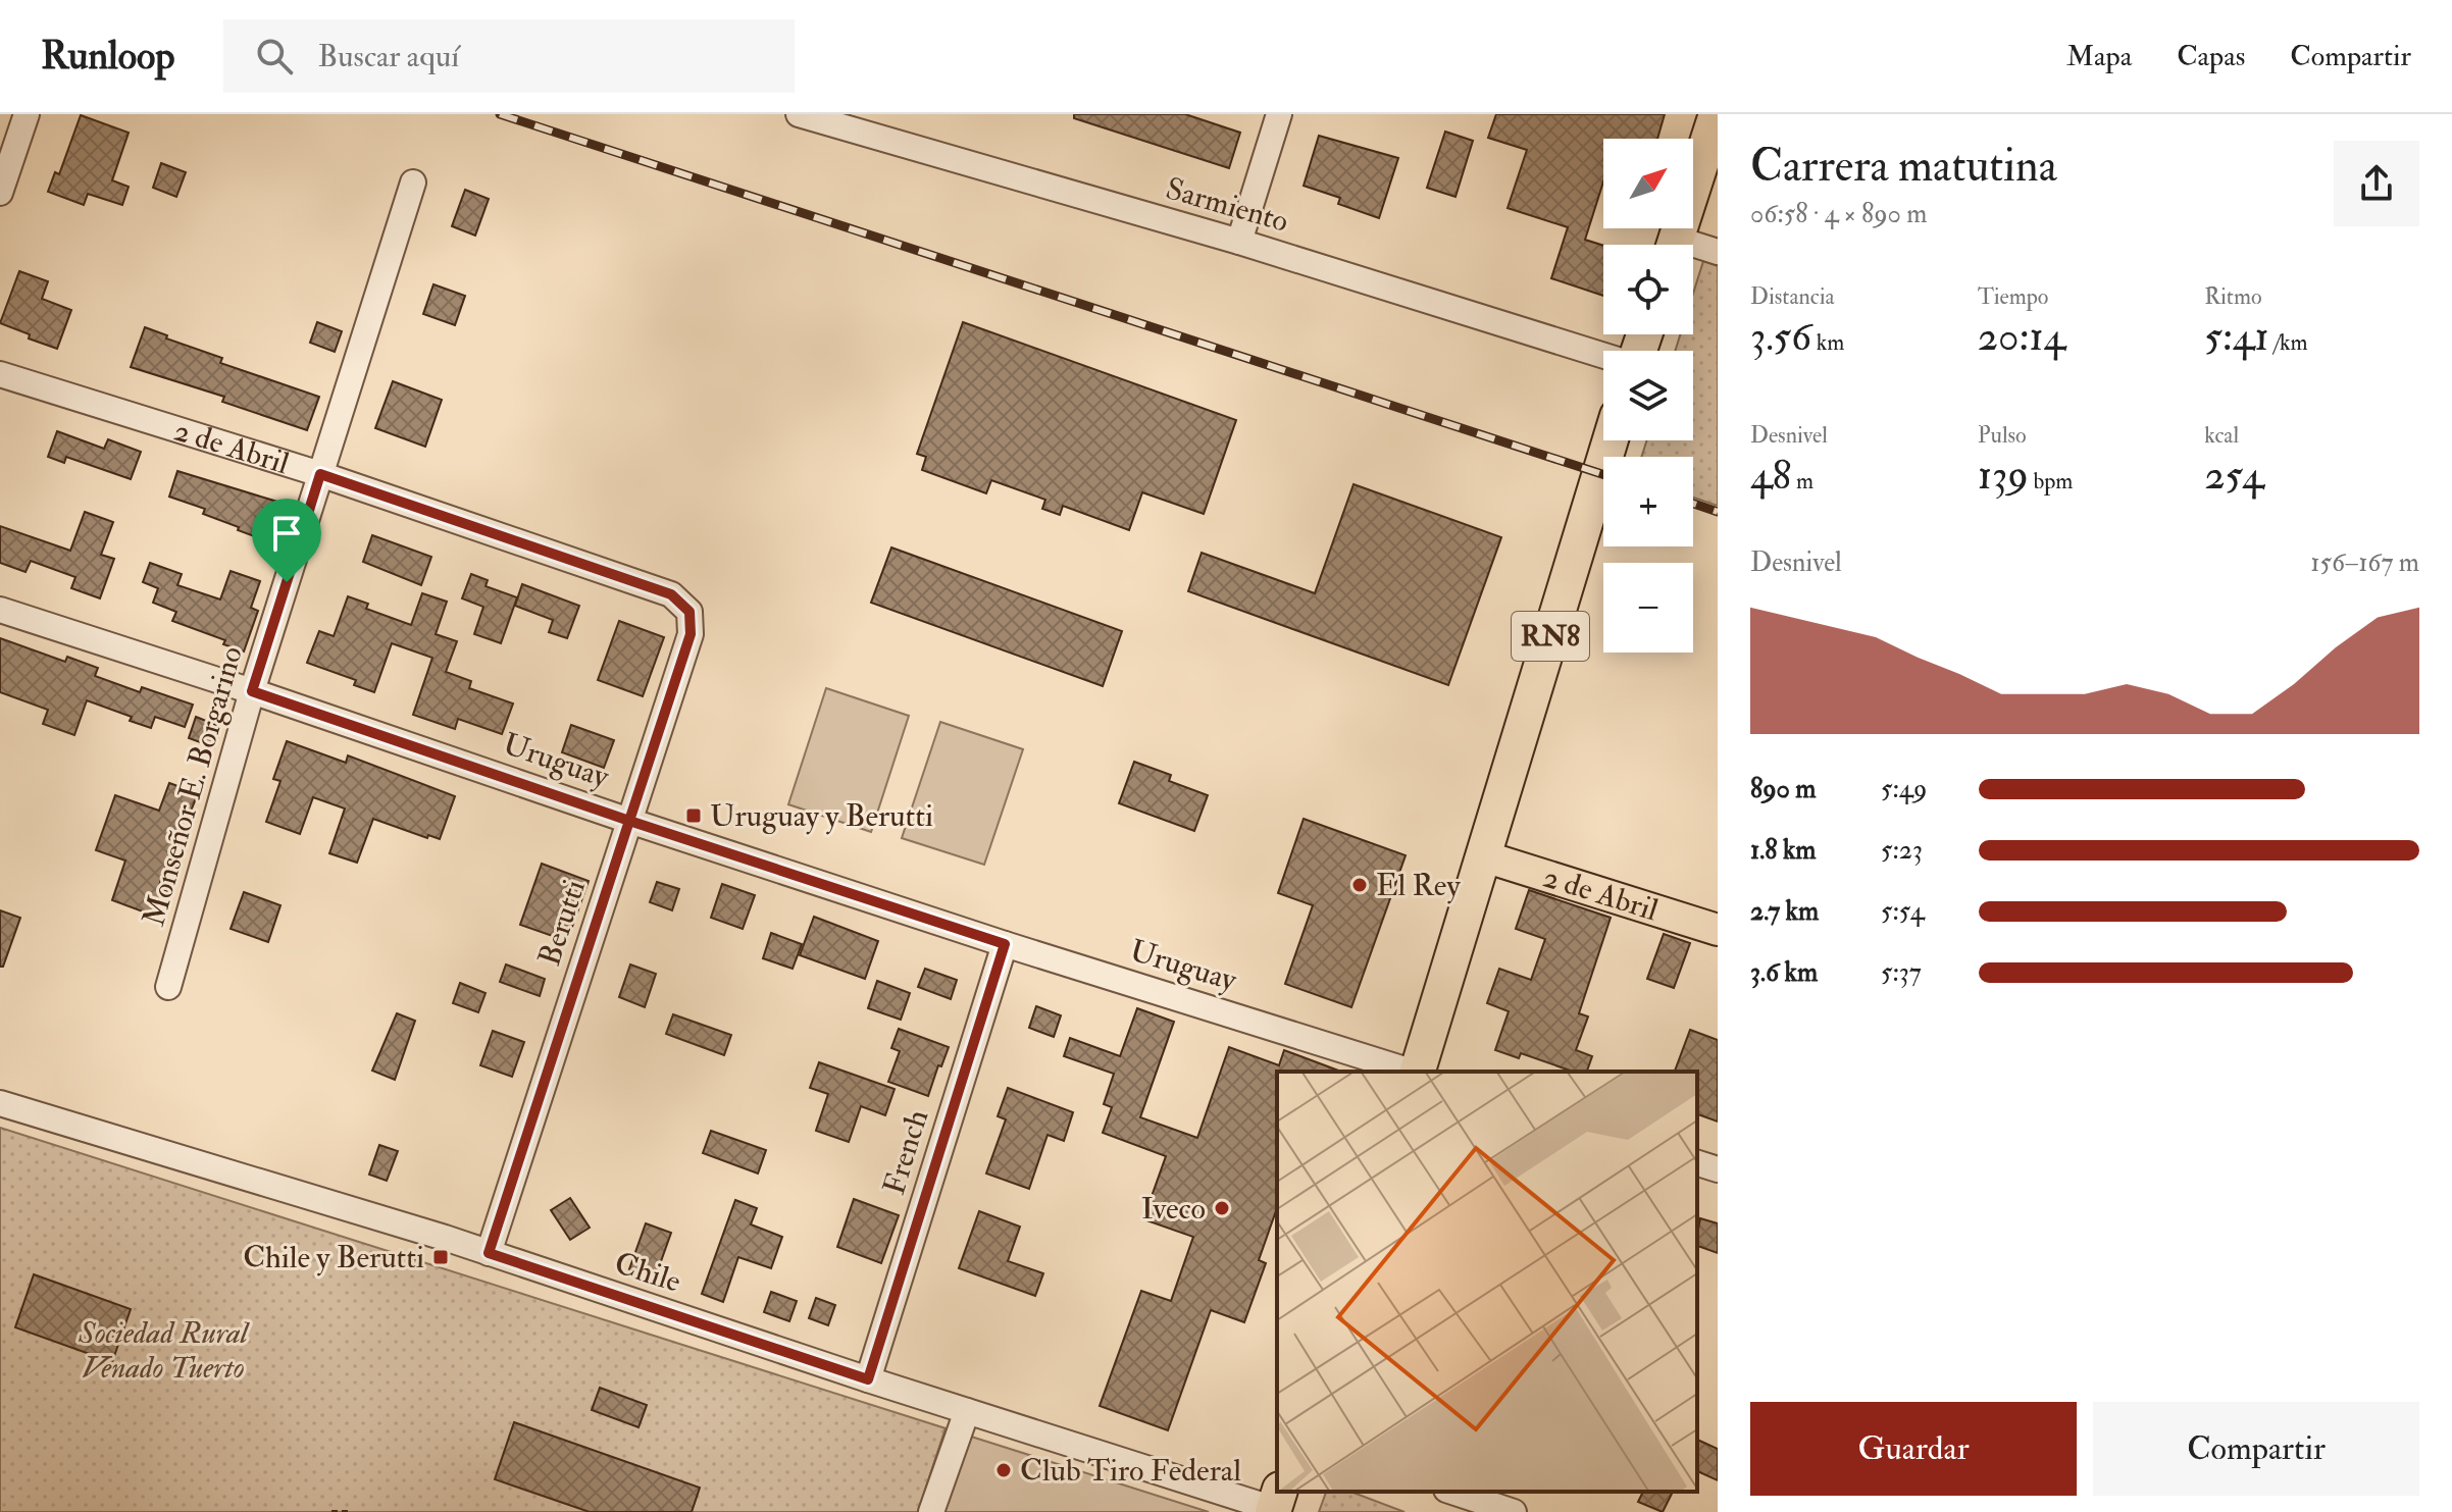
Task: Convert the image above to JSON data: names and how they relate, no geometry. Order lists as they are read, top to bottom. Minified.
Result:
{"streets":{"highway":["RN8"],"main road":["2 de Abril"],"street":["Sarmiento","Uruguay","Monseñor E. Borgarino","Berutti","French","Chile"]},"crossings":[["2 de Abril","RN8"],["2 de Abril","Monseñor E. Borgarino"],["2 de Abril","Berutti"],["Uruguay","Monseñor E. Borgarino"],["Uruguay","Berutti"],["Uruguay","French"],["Berutti","Chile"],["French","Chile"]],"parks":["Sociedad Rural Venado Tuerto"],"places":{"transit":["Uruguay y Berutti","Chile y Berutti"],"other":["El Rey","Iveco","Club Tiro Federal"]},"north":"top right","page":{"header":"Runloop","search":"Buscar aquí","nav":["Mapa","Capas","Compartir"],"heading":["Carrera matutina","06:58 · 4 × 890 m"],"map_buttons":["+","−"],"stats":[["Distancia","3.56 km"],["Tiempo","20:14"],["Ritmo","5:41 /km"],["Desnivel","48 m"],["Pulso","139 bpm"],["kcal","254"]],"chart":["Desnivel","156–167 m"],"list":[{"name":"890 m","note":"5:49"},{"name":"1.8 km","note":"5:23"},{"name":"2.7 km","note":"5:54"},{"name":"3.6 km","note":"5:37"}],"buttons":["Guardar","Compartir"]}}
